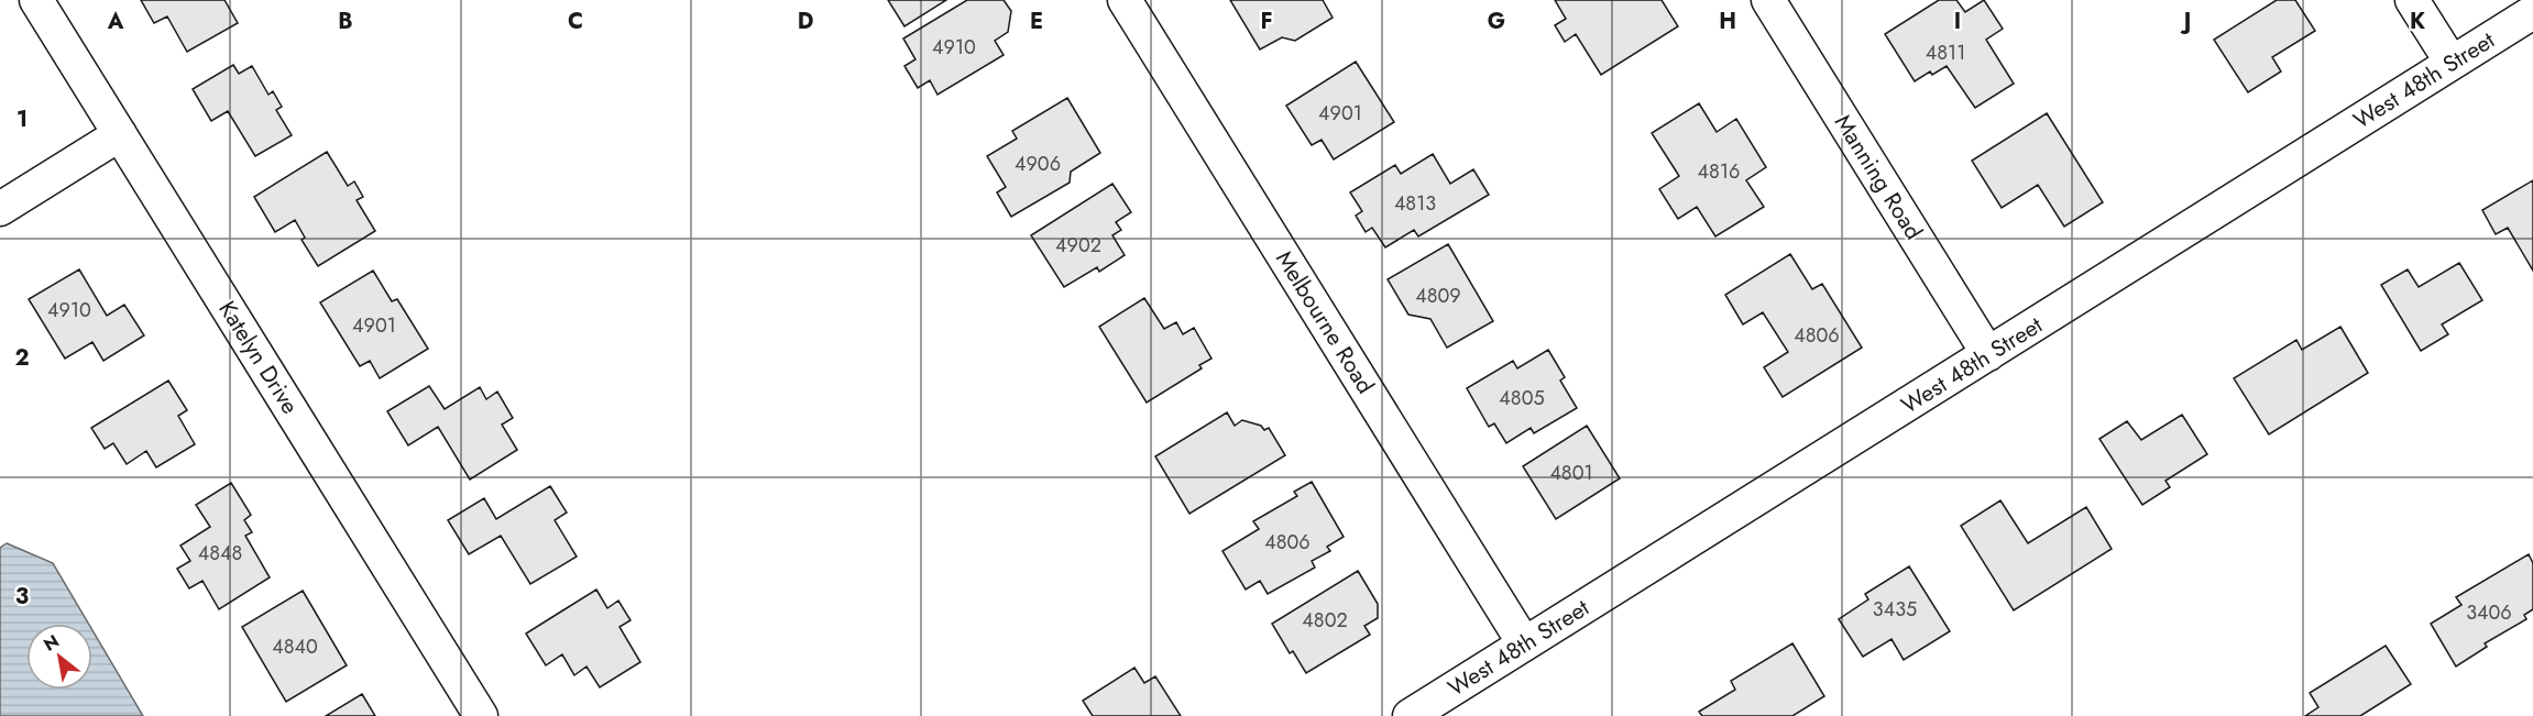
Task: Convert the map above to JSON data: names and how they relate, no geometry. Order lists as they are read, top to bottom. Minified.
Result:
{"streets":{"street":["West 48th Street","Manning Road","Melbourne Road","Katelyn Drive"]},"crossings":[["West 48th Street","Manning Road"],["West 48th Street","Melbourne Road"]],"house_numbers":["4910","4811","4901","4906","4816","4813","4902","4809","4910","4901","4806","4805","4801","4806","4848","3435","3406","4802","4840"],"north":"top left","grid":{"columns":["A","B","C","D","E","F","G","H","I","J","K"],"rows":["1","2","3"]}}
